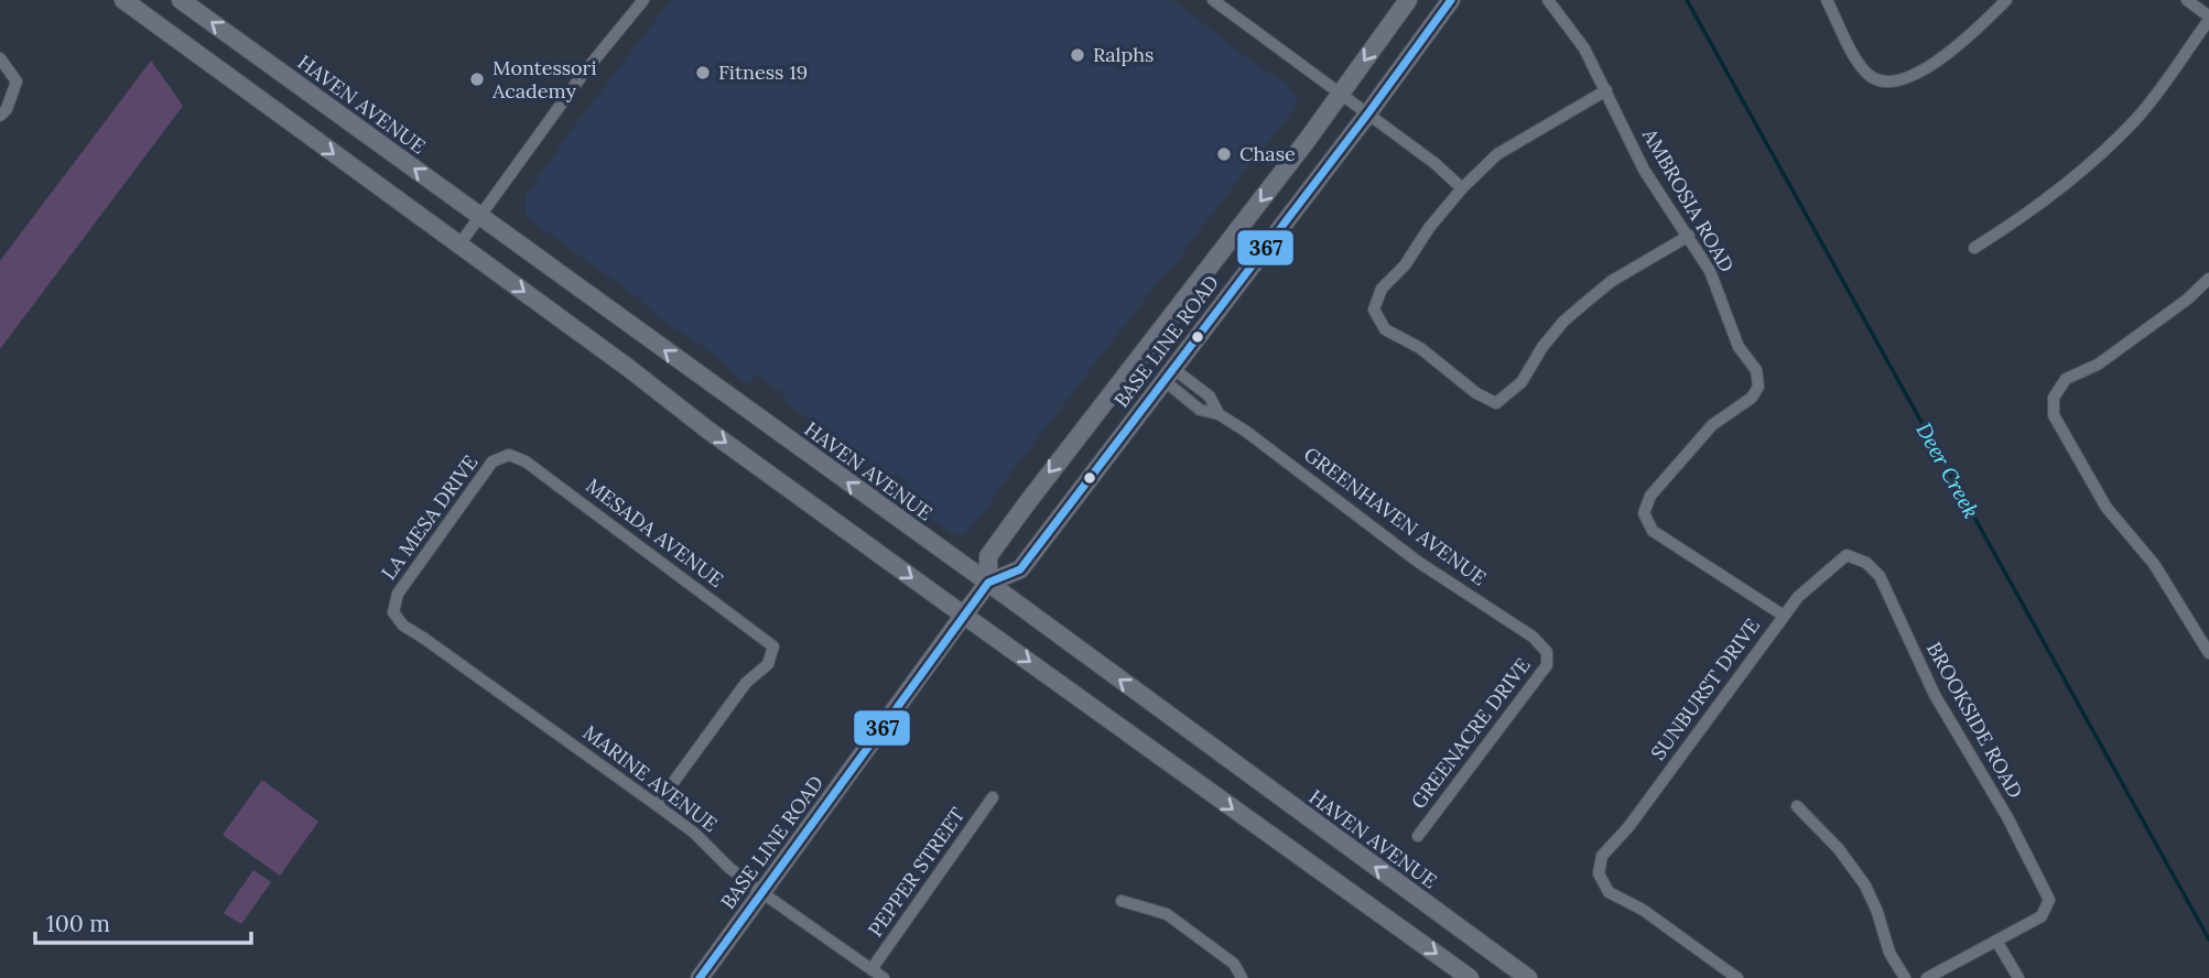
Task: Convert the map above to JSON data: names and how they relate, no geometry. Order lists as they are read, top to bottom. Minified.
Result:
{"streets":{"main road":["HAVEN AVENUE","BASE LINE ROAD"],"street":["AMBROSIA ROAD","GREENHAVEN AVENUE","LA MESA DRIVE","MESADA AVENUE","SUNBURST DRIVE","BROOKSIDE ROAD","GREENACRE DRIVE","MARINE AVENUE","PEPPER STREET"]},"crossings":[["HAVEN AVENUE","BASE LINE ROAD"],["AMBROSIA ROAD","SUNBURST DRIVE"],["BASE LINE ROAD","GREENHAVEN AVENUE"],["BASE LINE ROAD","MARINE AVENUE"],["GREENHAVEN AVENUE","GREENACRE DRIVE"],["LA MESA DRIVE","MESADA AVENUE"],["LA MESA DRIVE","MARINE AVENUE"],["MESADA AVENUE","MARINE AVENUE"],["SUNBURST DRIVE","BROOKSIDE ROAD"],["MARINE AVENUE","PEPPER STREET"]],"water":["Deer Creek"],"places":["Ralphs","Fitness 19","Montessori Academy","Chase"],"lines":["transit line 367"],"scale_bar":"100 m"}
